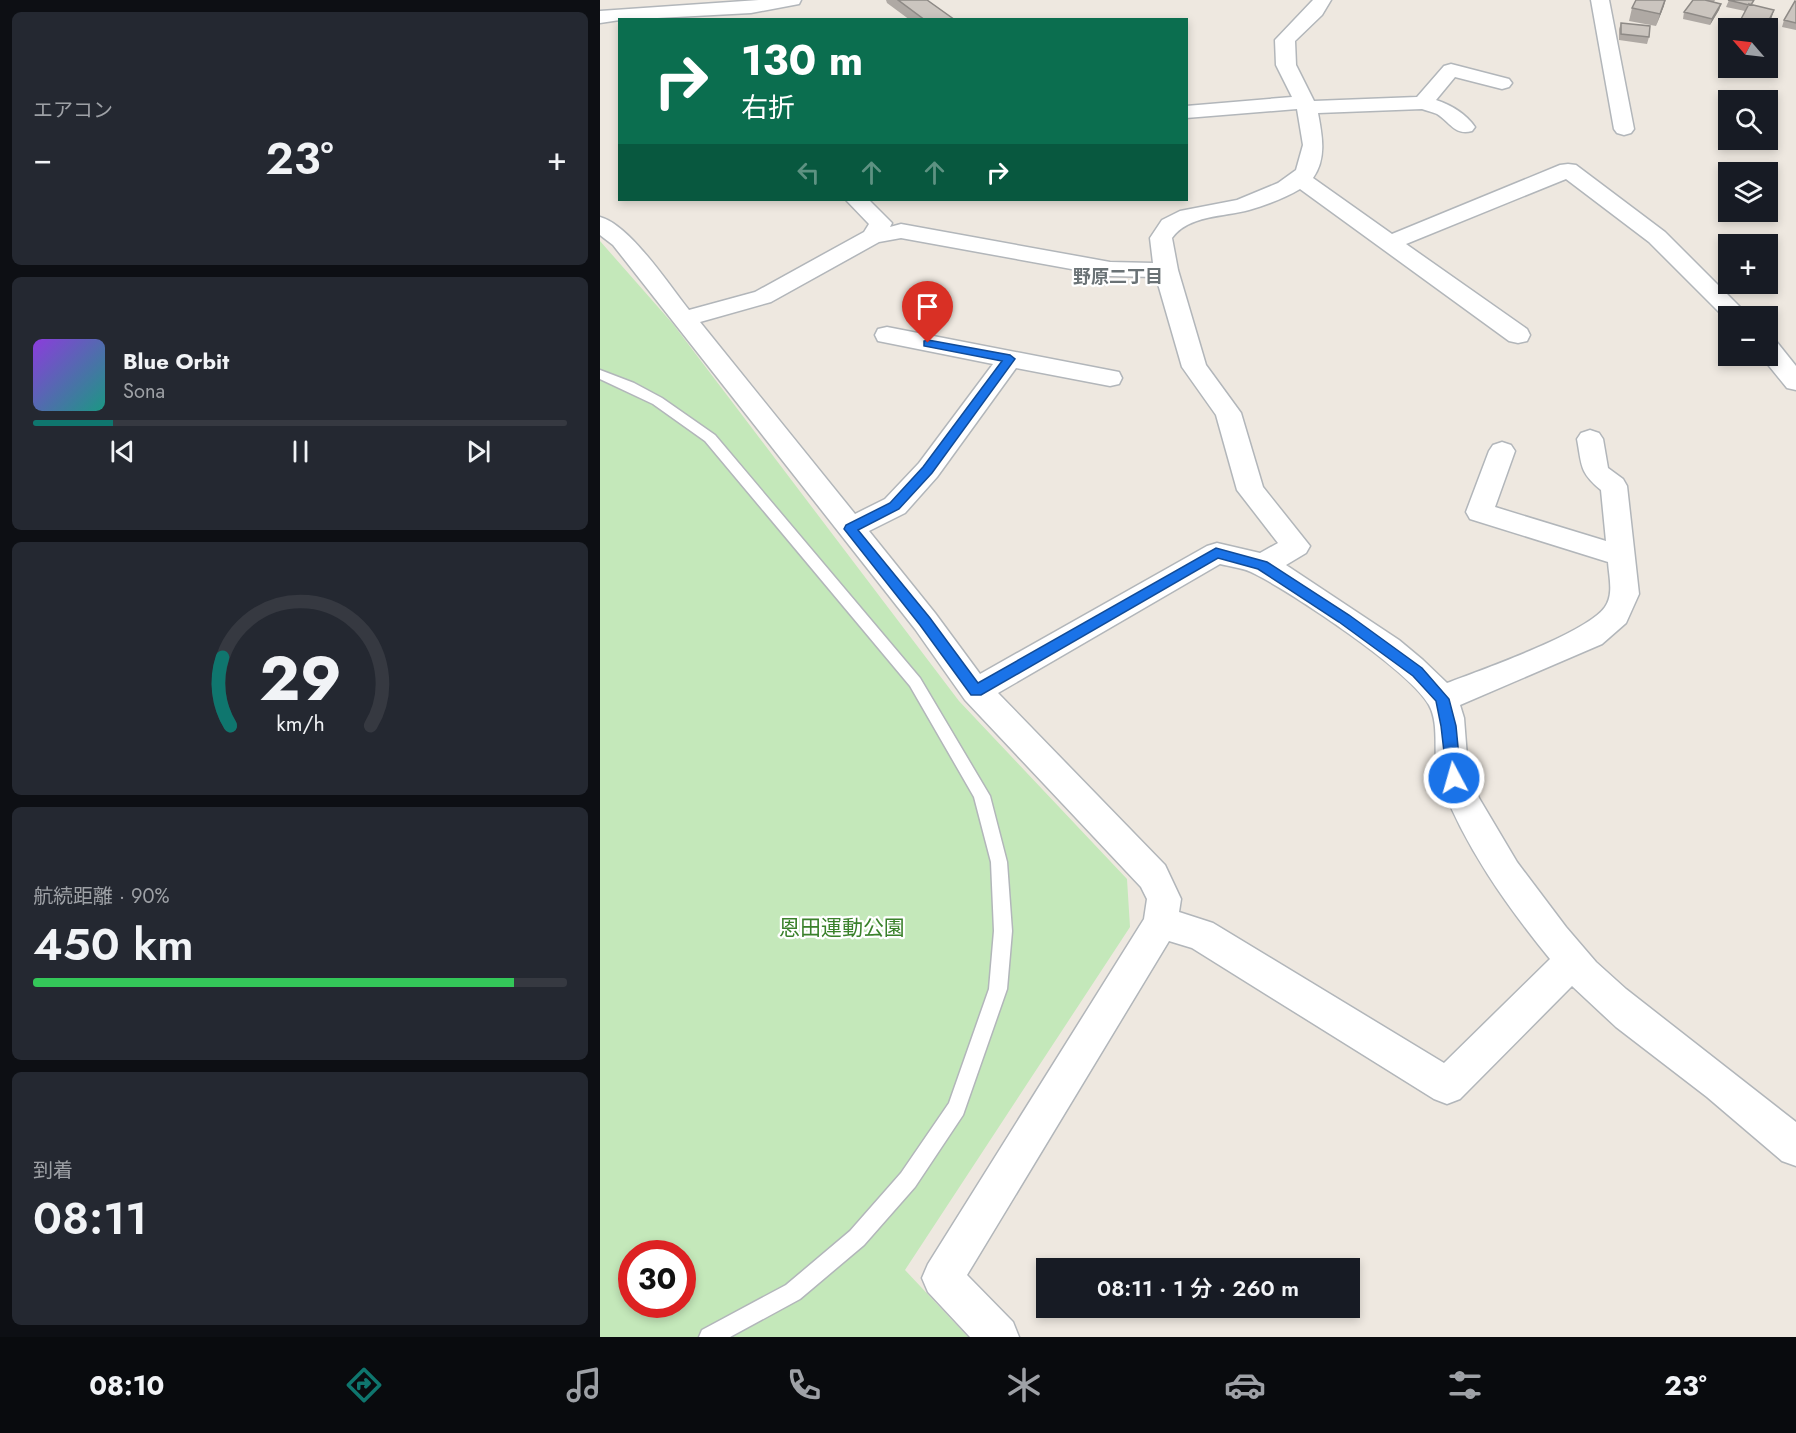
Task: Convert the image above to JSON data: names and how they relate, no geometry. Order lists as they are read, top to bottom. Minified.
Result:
{"districts":["野原二丁目"],"parks":["恩田運動公園"],"north":"top left","page":{"tile":["エアコン",["航続距離 · 90%","450 km"],["到着","08:11"]],"map_buttons":["+","−"],"turn":["130 m","右折"],"heat":["−","23°","+"],"song":["Blue Orbit","Sona"],"limit":"30","trip":"08:11 · 1 分 · 260 m","tabs":["08:10","23°"],"gauge":["29","km/h"]}}
